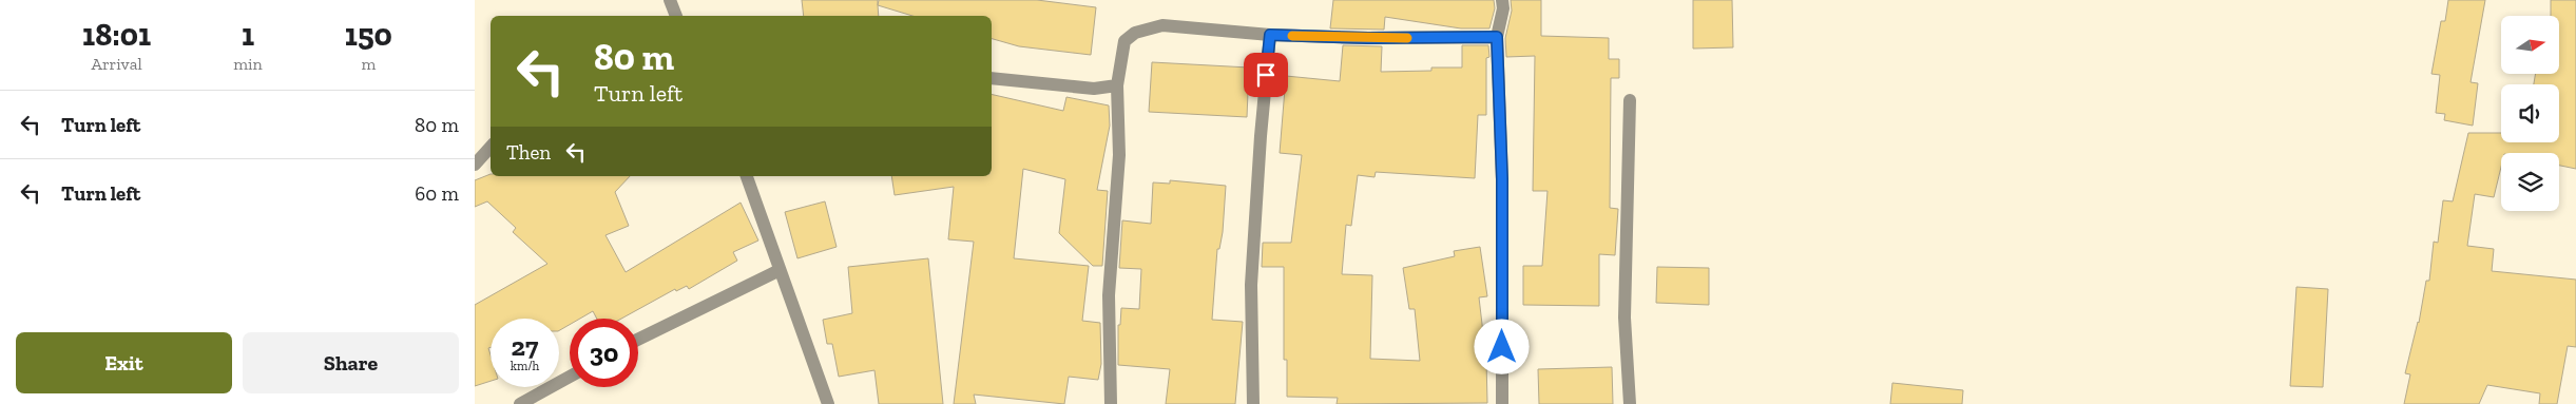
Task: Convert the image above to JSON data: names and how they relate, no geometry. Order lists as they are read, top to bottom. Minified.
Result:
{"north":"right","page":{"eta":["18:01","Arrival","1","min","150","m"],"turn":["80 m","Turn left"],"list":[{"name":"Turn left","value":"80 m"},{"name":"Turn left","value":"60 m"}],"then":"Then","speed":"27 km/h","limit":"30","buttons":["Exit","Share"]}}
